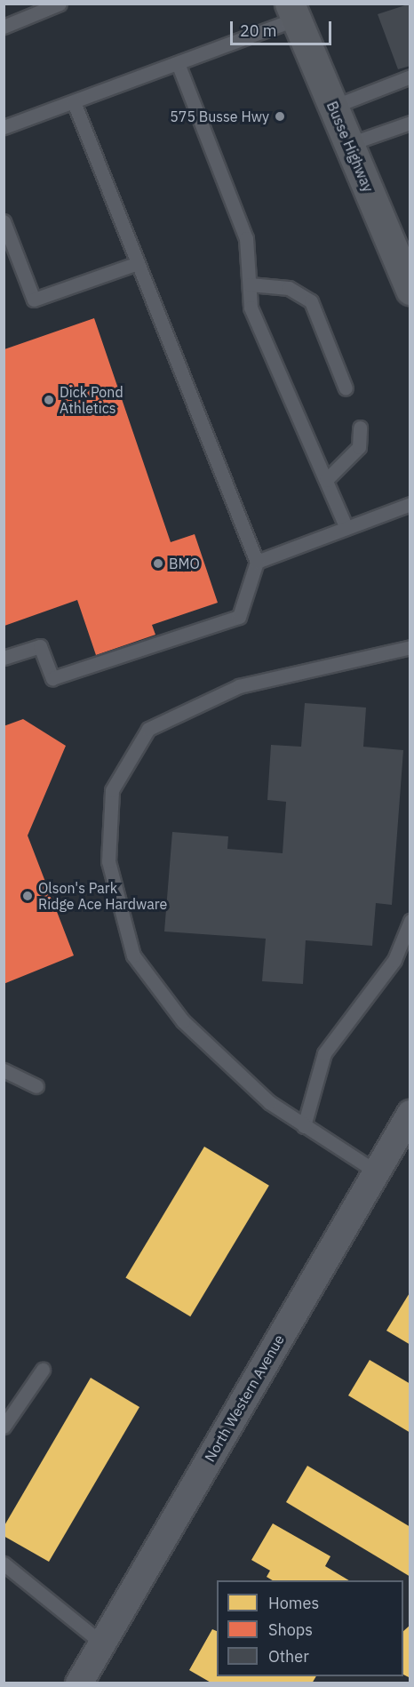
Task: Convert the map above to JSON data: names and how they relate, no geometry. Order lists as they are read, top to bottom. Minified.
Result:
{"streets":{"main road":["Busse Highway"],"street":["North Western Avenue"]},"places":["575 Busse Hwy","Dick Pond Athletics","BMO","Olson's Park Ridge Ace Hardware"],"legend":["Homes","Shops","Other"],"scale_bar":"20 m"}
